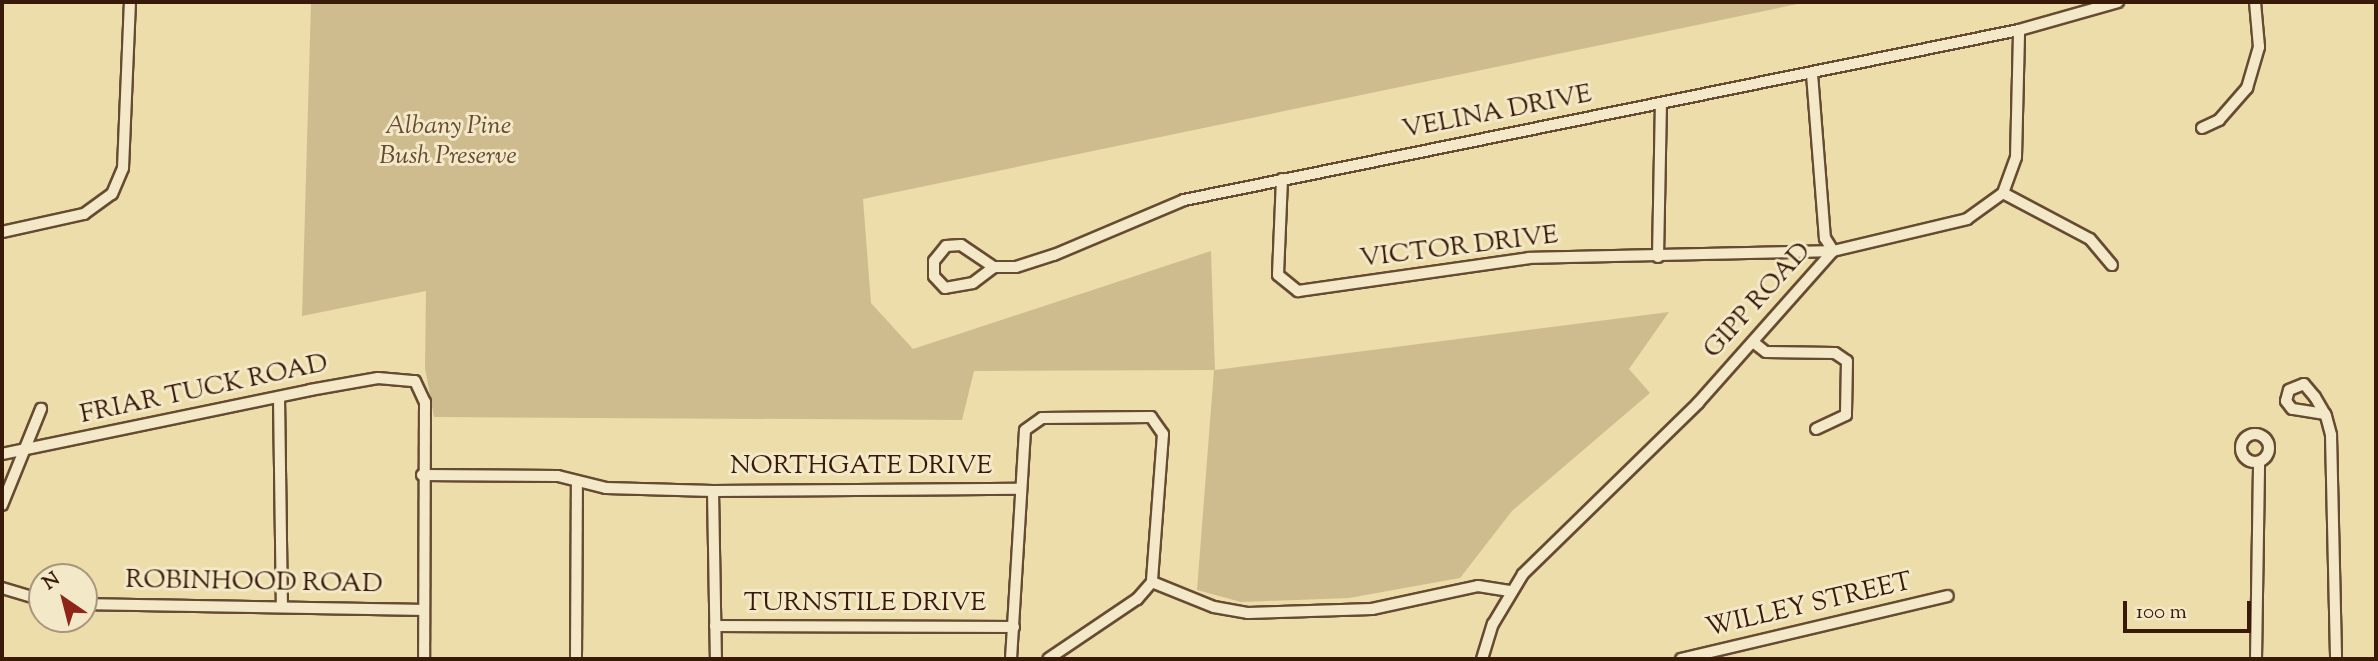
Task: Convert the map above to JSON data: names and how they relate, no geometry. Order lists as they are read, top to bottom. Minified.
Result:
{"streets":{"street":["VELINA DRIVE","VICTOR DRIVE","GIPP ROAD","FRIAR TUCK ROAD","NORTHGATE DRIVE","ROBINHOOD ROAD","TURNSTILE DRIVE","WILLEY STREET"]},"crossings":[["VELINA DRIVE","VICTOR DRIVE"],["VICTOR DRIVE","GIPP ROAD"],["FRIAR TUCK ROAD","NORTHGATE DRIVE"]],"parks":["Albany Pine Bush Preserve"],"scale_bar":"100 m","north":"top left"}
